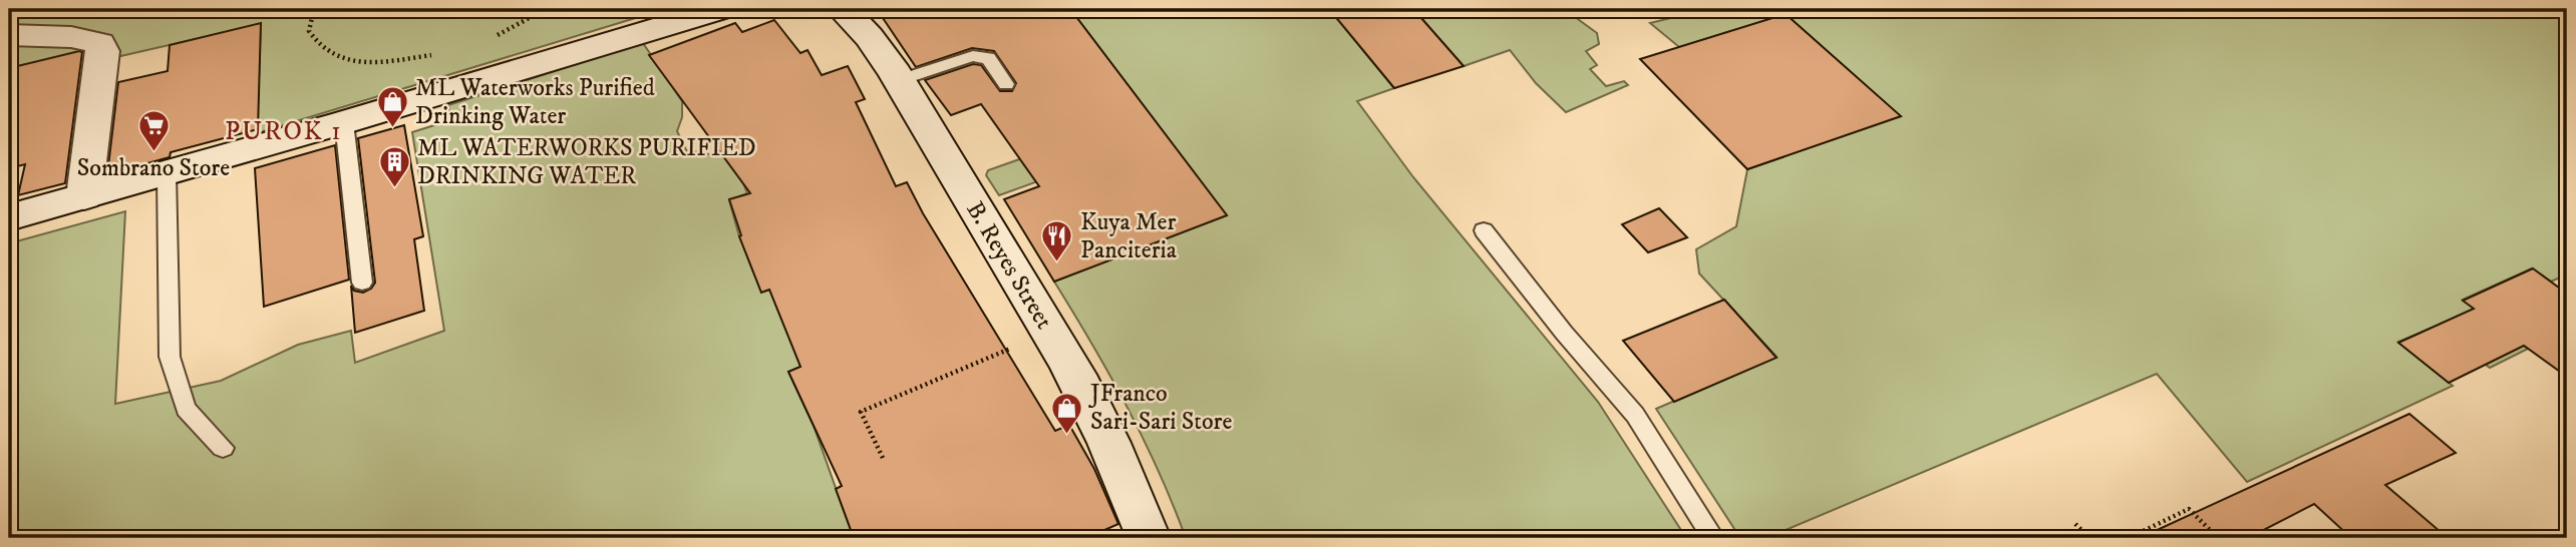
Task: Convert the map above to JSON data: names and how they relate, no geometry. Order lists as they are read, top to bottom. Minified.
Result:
{"streets":{"street":["B. Reyes Street"]},"districts":["PUROK 1"],"places":{"shop":["ML Waterworks Purified Drinking Water","JFranco Sari-Sari Store"],"supermarket":["Sombrano Store"],"building":["ML WATERWORKS PURIFIED DRINKING WATER"],"restaurant":["Kuya Mer Panciteria"]}}
